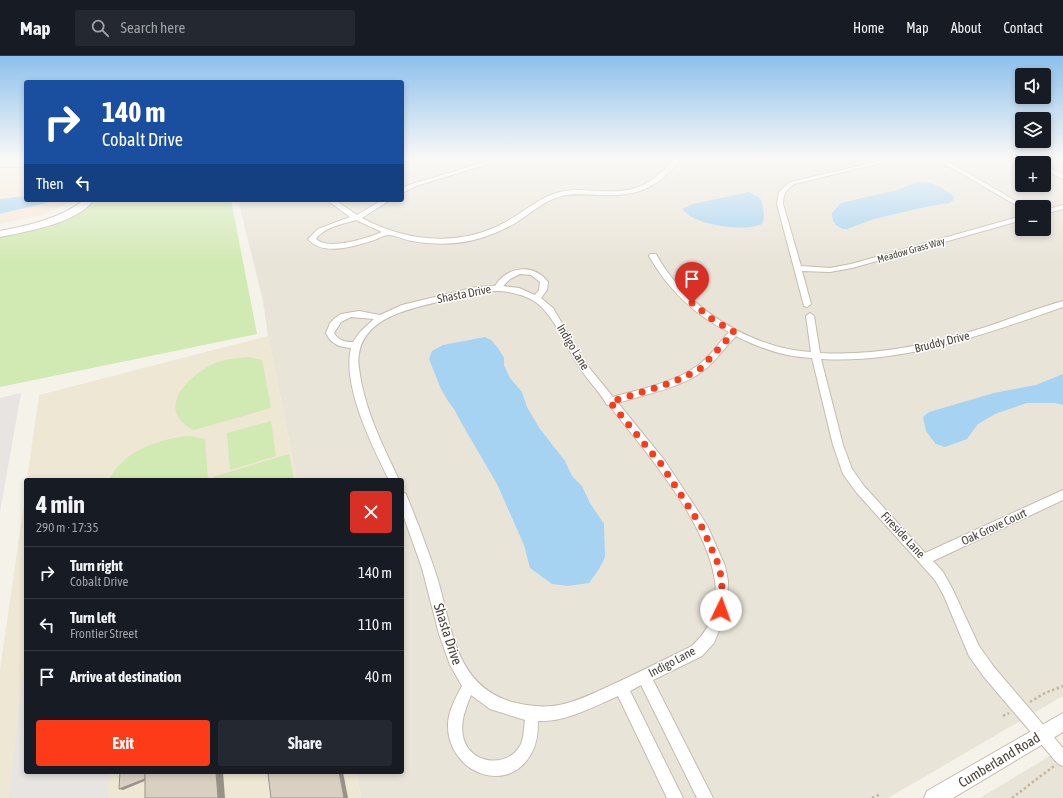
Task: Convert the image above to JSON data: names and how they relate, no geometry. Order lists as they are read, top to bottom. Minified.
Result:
{"streets":{"street":["Meadow Grass Way","Shasta Drive","Bruddy Drive","Indigo Lane","Oak Grove Court","Fireside Lane","Cumberland Road"]},"crossings":[["Shasta Drive","Indigo Lane"],["Bruddy Drive","Fireside Lane"],["Oak Grove Court","Fireside Lane"],["Fireside Lane","Cumberland Road"]],"page":{"header":"Map","search":"Search here","nav":["Home","Map","About","Contact"],"map_buttons":["+","−"],"turn":["140 m","Cobalt Drive"],"then":"Then","heading":["4 min","290 m · 17:35"],"list":[{"name":"Turn right","note":"Cobalt Drive","value":"140 m"},{"name":"Turn left","note":"Frontier Street","value":"110 m"},{"name":"Arrive at destination","value":"40 m"}],"buttons":["Exit","Share"]}}
